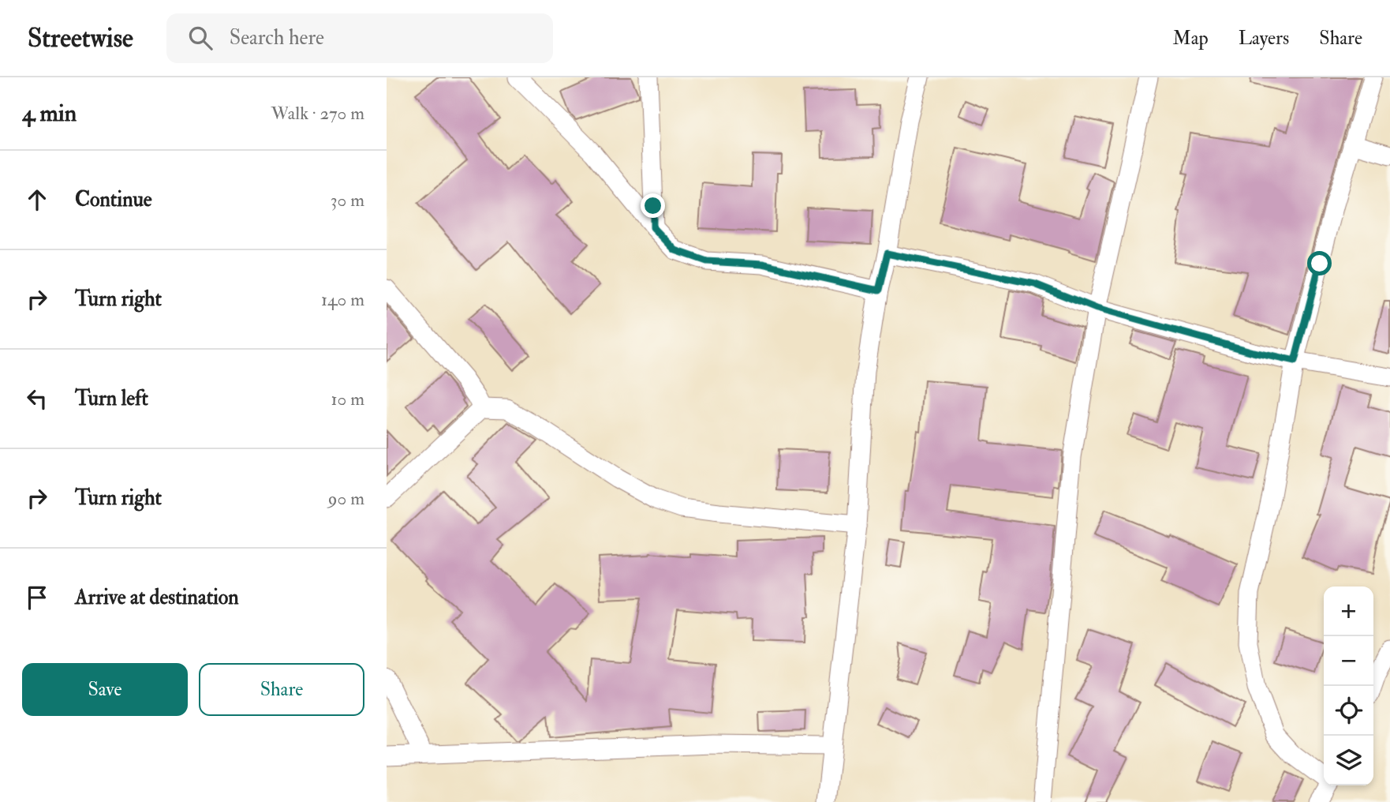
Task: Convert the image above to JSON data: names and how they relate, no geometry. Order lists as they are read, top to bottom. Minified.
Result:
{"page":{"header":"Streetwise","search":"Search here","nav":["Map","Layers","Share"],"heading":["4 min","Walk · 270 m"],"list":[["Continue","30 m"],["Turn right","140 m"],["Turn left","10 m"],["Turn right","90 m"],"Arrive at destination"],"map_buttons":["+","−"],"buttons":["Save","Share"]}}
